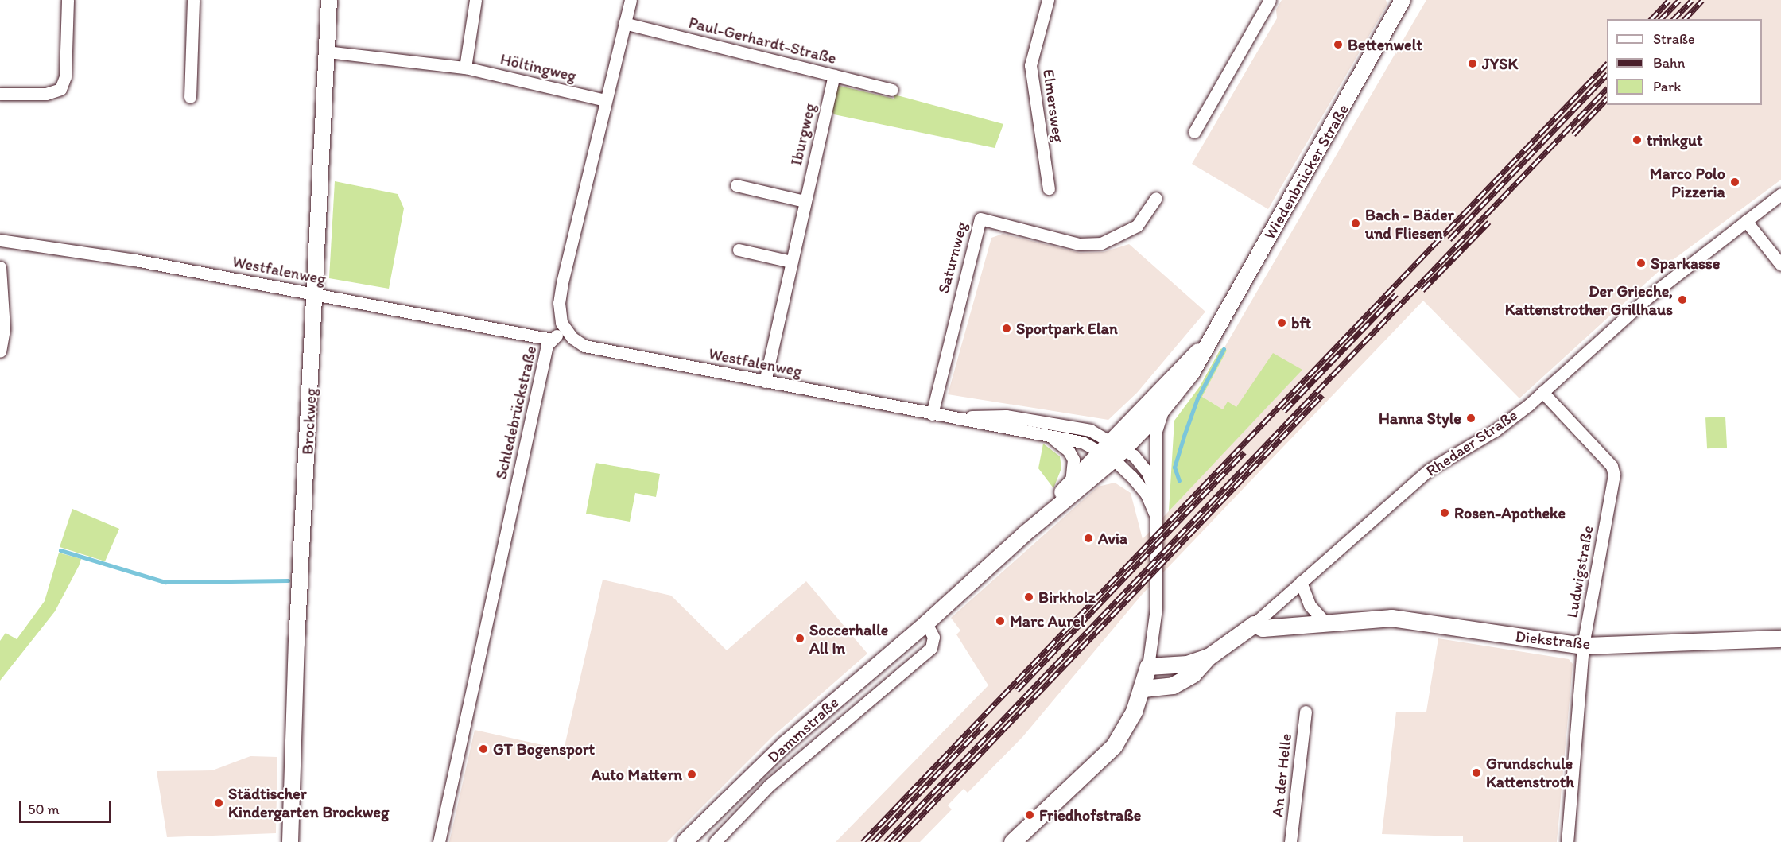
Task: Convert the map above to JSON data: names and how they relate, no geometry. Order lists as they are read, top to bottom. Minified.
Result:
{"streets":{"main road":["Rhedaer Straße","Diekstraße"],"street":["Paul-Gerhardt-Straße","Höltingweg","Elmersweg","Iburgweg","Wiedenbrücker Straße","Saturnweg","Westfalenweg","Schledebrückstraße","Brockweg","Ludwigstraße","Dammstraße","An der Helle"]},"crossings":[["Paul-Gerhardt-Straße","Iburgweg"],["Höltingweg","Brockweg"],["Iburgweg","Westfalenweg"],["Wiedenbrücker Straße","Westfalenweg"],["Wiedenbrücker Straße","Dammstraße"],["Saturnweg","Westfalenweg"],["Westfalenweg","Schledebrückstraße"],["Westfalenweg","Brockweg"],["Westfalenweg","Dammstraße"],["Rhedaer Straße","Ludwigstraße"],["Rhedaer Straße","Diekstraße"],["Ludwigstraße","Diekstraße"]],"places":["Bettenwelt","JYSK","trinkgut","Marco Polo Pizzeria","Bach - Bäder und Fliesen","Sparkasse","Der Grieche, Kattenstrother Grillhaus","bft","Sportpark Elan","Hanna Style","Rosen-Apotheke","Avia","Birkholz","Marc Aurel","Soccerhalle All In","GT Bogensport","Grundschule Kattenstroth","Auto Mattern","Städtischer Kindergarten Brockweg","Friedhofstraße"],"legend":["Straße","Bahn","Park"],"scale_bar":"50 m"}
